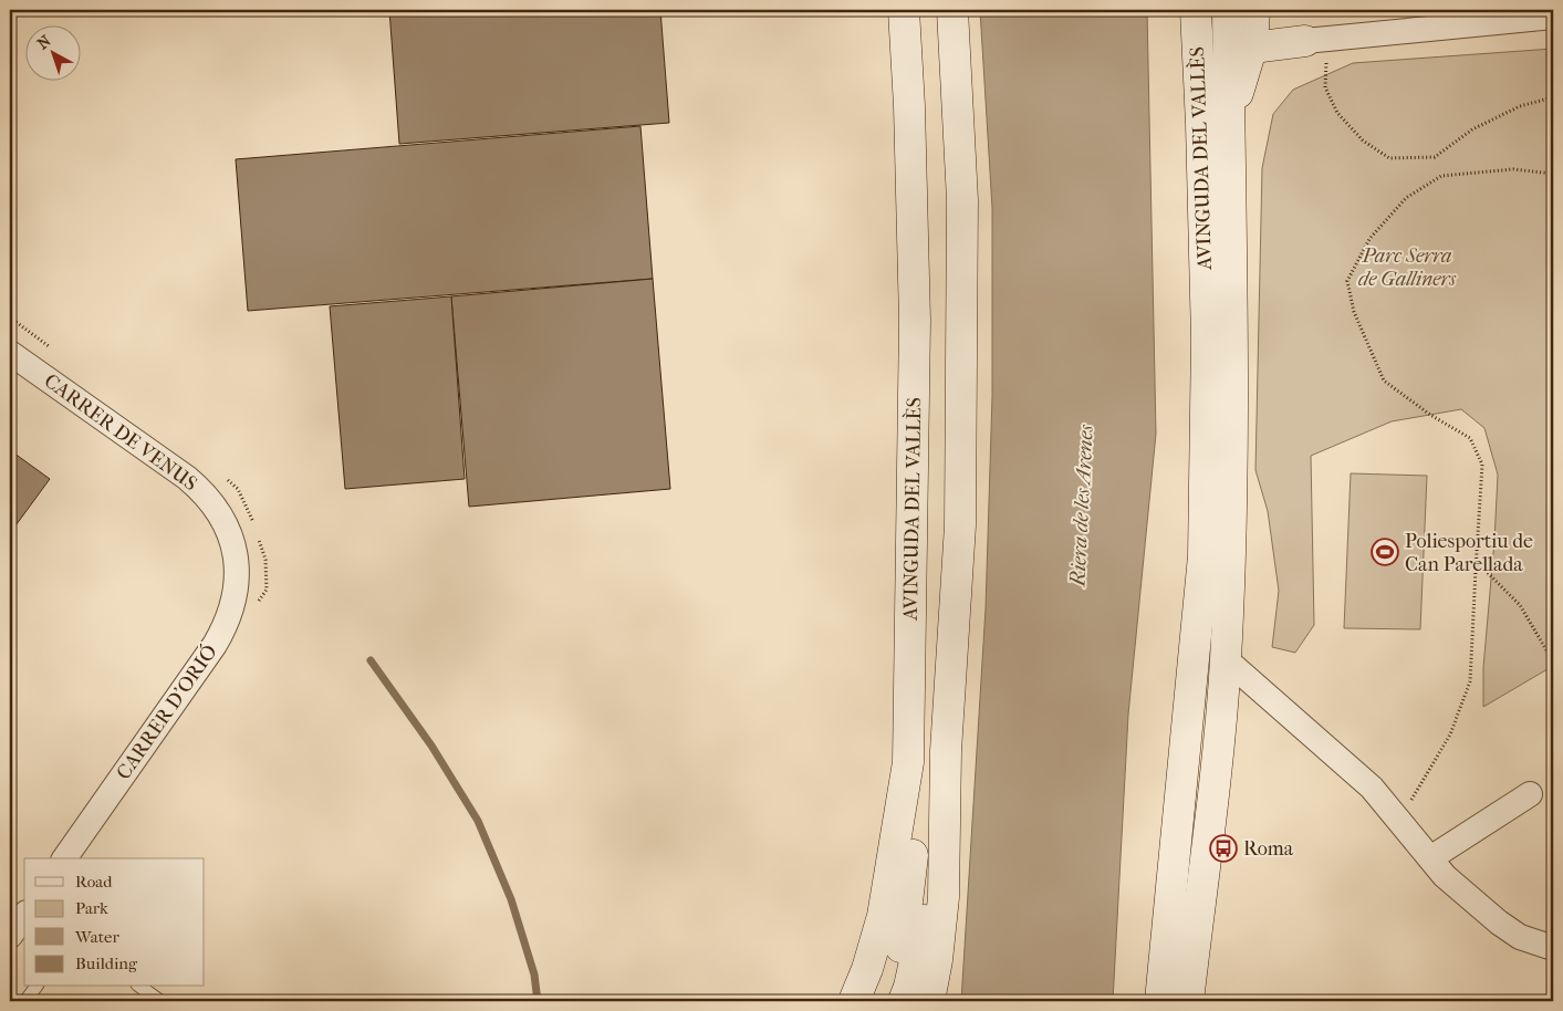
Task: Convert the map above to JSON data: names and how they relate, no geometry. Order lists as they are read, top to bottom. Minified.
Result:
{"streets":{"main road":["AVINGUDA DEL VALLÈS"],"street":["CARRER DE VENUS","CARRER D'ORIÓ"]},"crossings":[["CARRER DE VENUS","CARRER D'ORIÓ"]],"water":["Riera de les Arenes"],"parks":["Parc Serra de Galliners"],"places":{"sports":["Poliesportiu de Can Parellada"],"bus stop":["Roma"]},"legend":["Road","Park","Water","Building"],"north":"top left"}
